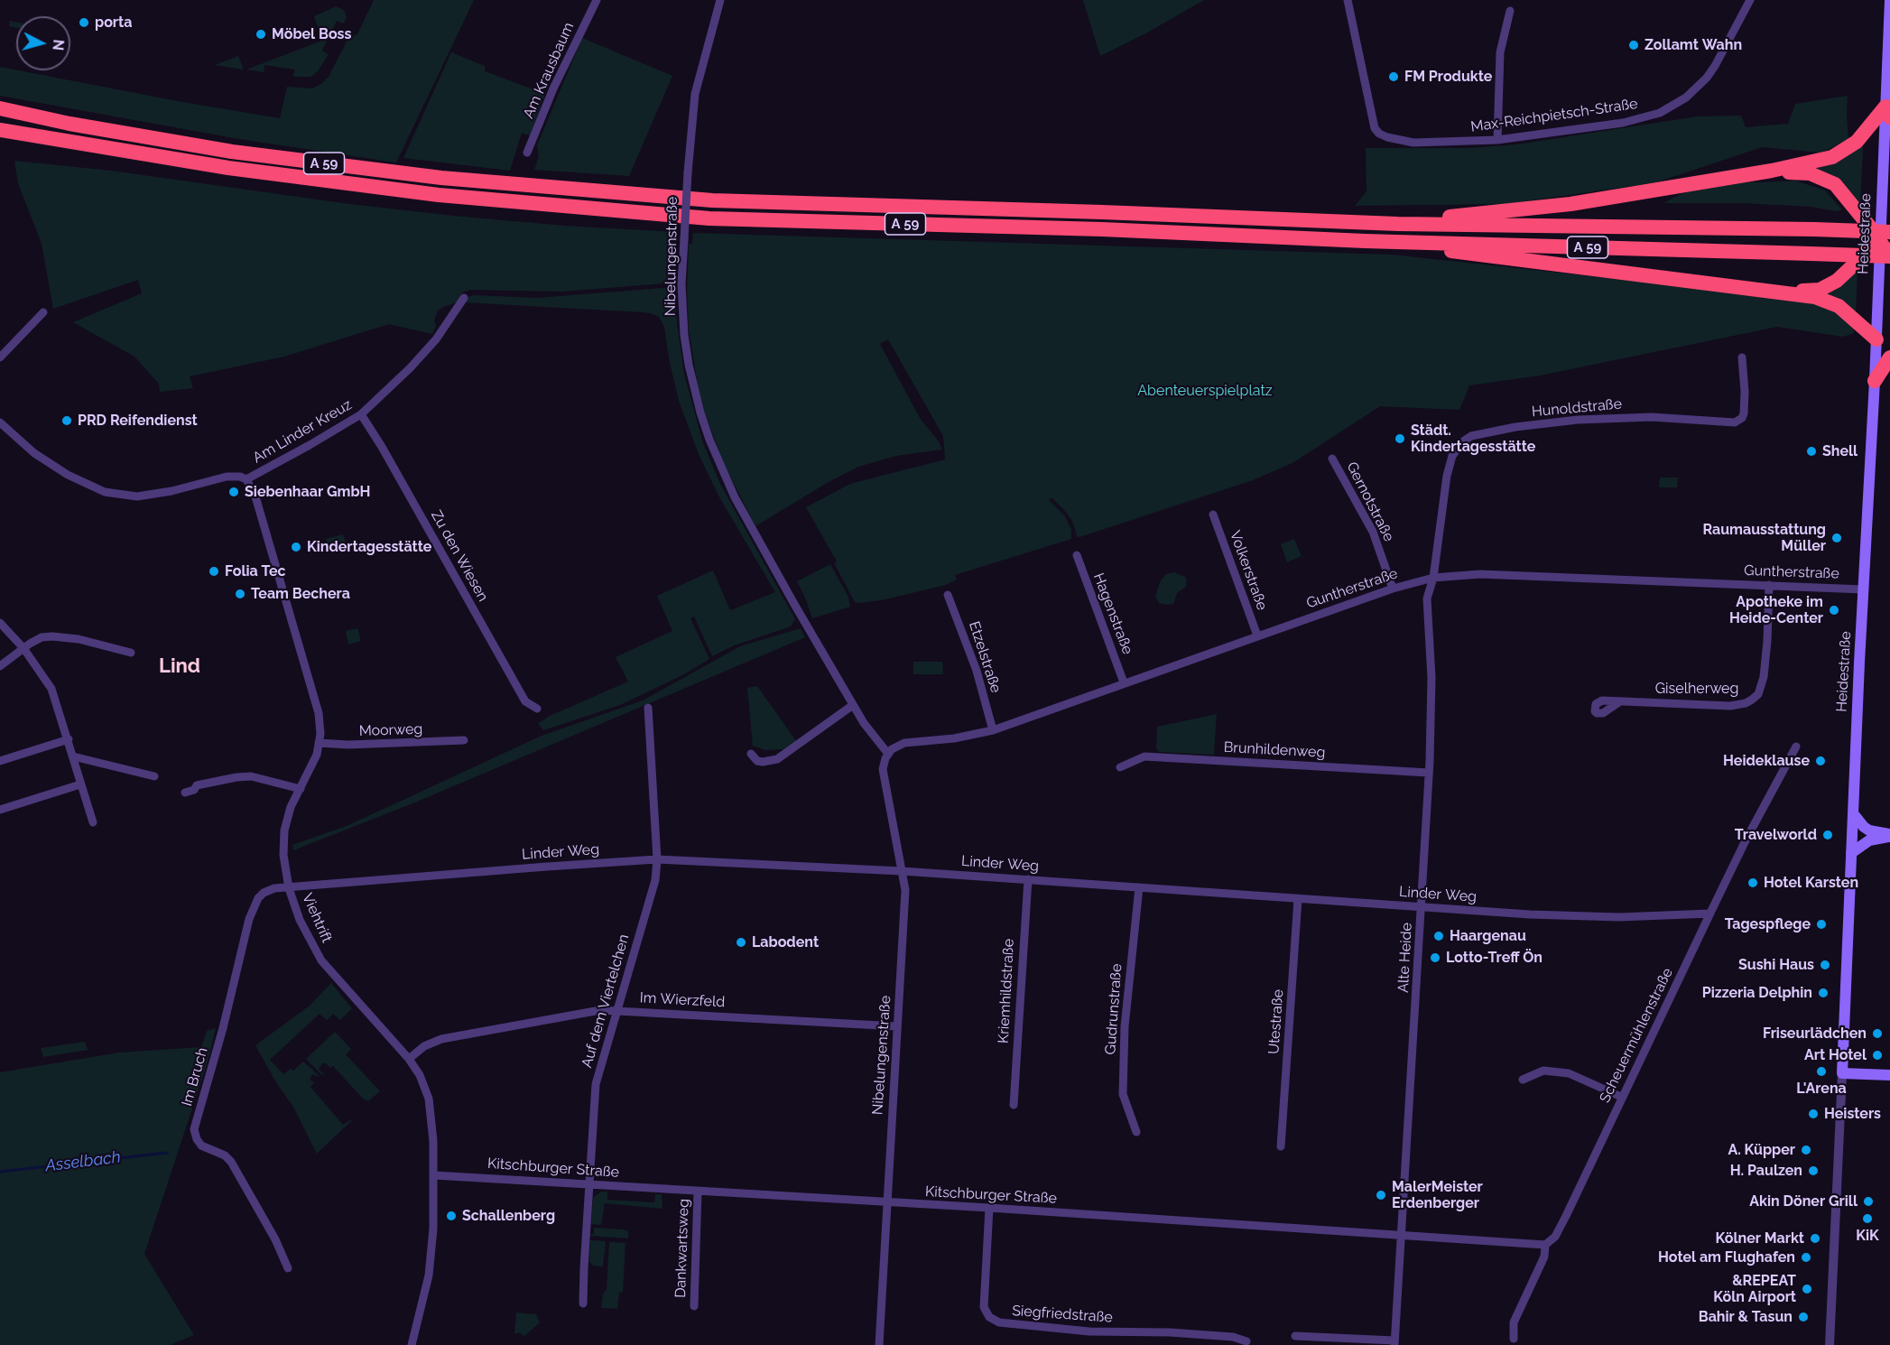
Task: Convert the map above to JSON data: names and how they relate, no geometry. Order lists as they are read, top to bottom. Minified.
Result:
{"streets":{"highway":["A 59"],"main road":["Heidestraße"],"street":["Am Krausbaum","Max-Reichpietsch-Straße","Nibelungenstraße","Hunoldstraße","Am Linder Kreuz","Gernotstraße","Zu den Wiesen","Volkerstraße","Guntherstraße","Hagenstraße","Etzelstraße","Giselherweg","Moorweg","Brunhildenweg","Linder Weg","Viehtrift","Alte Heide","Kriemhildstraße","Im Wierzfeld","Auf dem Viertelchen","Gudrunstraße","Utestraße","Scheuermühlenstraße","Im Bruch","Kitschburger Straße","Dankwartsweg","Siegfriedstraße"]},"crossings":[["A 59","Heidestraße"],["Heidestraße","Guntherstraße"],["Nibelungenstraße","Guntherstraße"],["Nibelungenstraße","Linder Weg"],["Nibelungenstraße","Im Wierzfeld"],["Nibelungenstraße","Kitschburger Straße"],["Hunoldstraße","Guntherstraße"],["Hunoldstraße","Alte Heide"],["Am Linder Kreuz","Zu den Wiesen"],["Am Linder Kreuz","Viehtrift"],["Gernotstraße","Guntherstraße"],["Volkerstraße","Guntherstraße"],["Guntherstraße","Hagenstraße"],["Guntherstraße","Etzelstraße"],["Guntherstraße","Giselherweg"],["Guntherstraße","Alte Heide"],["Moorweg","Viehtrift"],["Brunhildenweg","Alte Heide"],["Linder Weg","Viehtrift"],["Linder Weg","Alte Heide"],["Linder Weg","Kriemhildstraße"],["Linder Weg","Auf dem Viertelchen"],["Linder Weg","Gudrunstraße"],["Linder Weg","Utestraße"],["Linder Weg","Scheuermühlenstraße"],["Linder Weg","Im Bruch"],["Viehtrift","Im Wierzfeld"],["Viehtrift","Im Bruch"],["Viehtrift","Kitschburger Straße"],["Alte Heide","Kitschburger Straße"],["Im Wierzfeld","Auf dem Viertelchen"],["Auf dem Viertelchen","Kitschburger Straße"],["Scheuermühlenstraße","Kitschburger Straße"],["Kitschburger Straße","Dankwartsweg"],["Kitschburger Straße","Siegfriedstraße"]],"districts":["Lind"],"water":["Asselbach"],"parks":["Abenteuerspielplatz"],"places":["porta","Möbel Boss","Zollamt Wahn","FM Produkte","PRD Reifendienst","Städt. Kindertagesstätte","Shell","Siebenhaar GmbH","Raumausstattung Müller","Kindertagesstätte","Folia Tec","Team Bechera","Apotheke im Heide-Center","Heideklause","Travelworld","Hotel Karsten","Tagespflege","Haargenau","Labodent","Lotto-Treff Ön","Sushi Haus","Pizzeria Delphin","Friseurlädchen","Art Hotel","L'Arena","Heisters","A. Küpper","H. Paulzen","MalerMeister Erdenberger","Akin Döner Grill","Schallenberg","KiK","Kölner Markt","Hotel am Flughafen","&REPEAT Köln Airport","Bahir & Tasun"],"north":"right"}
